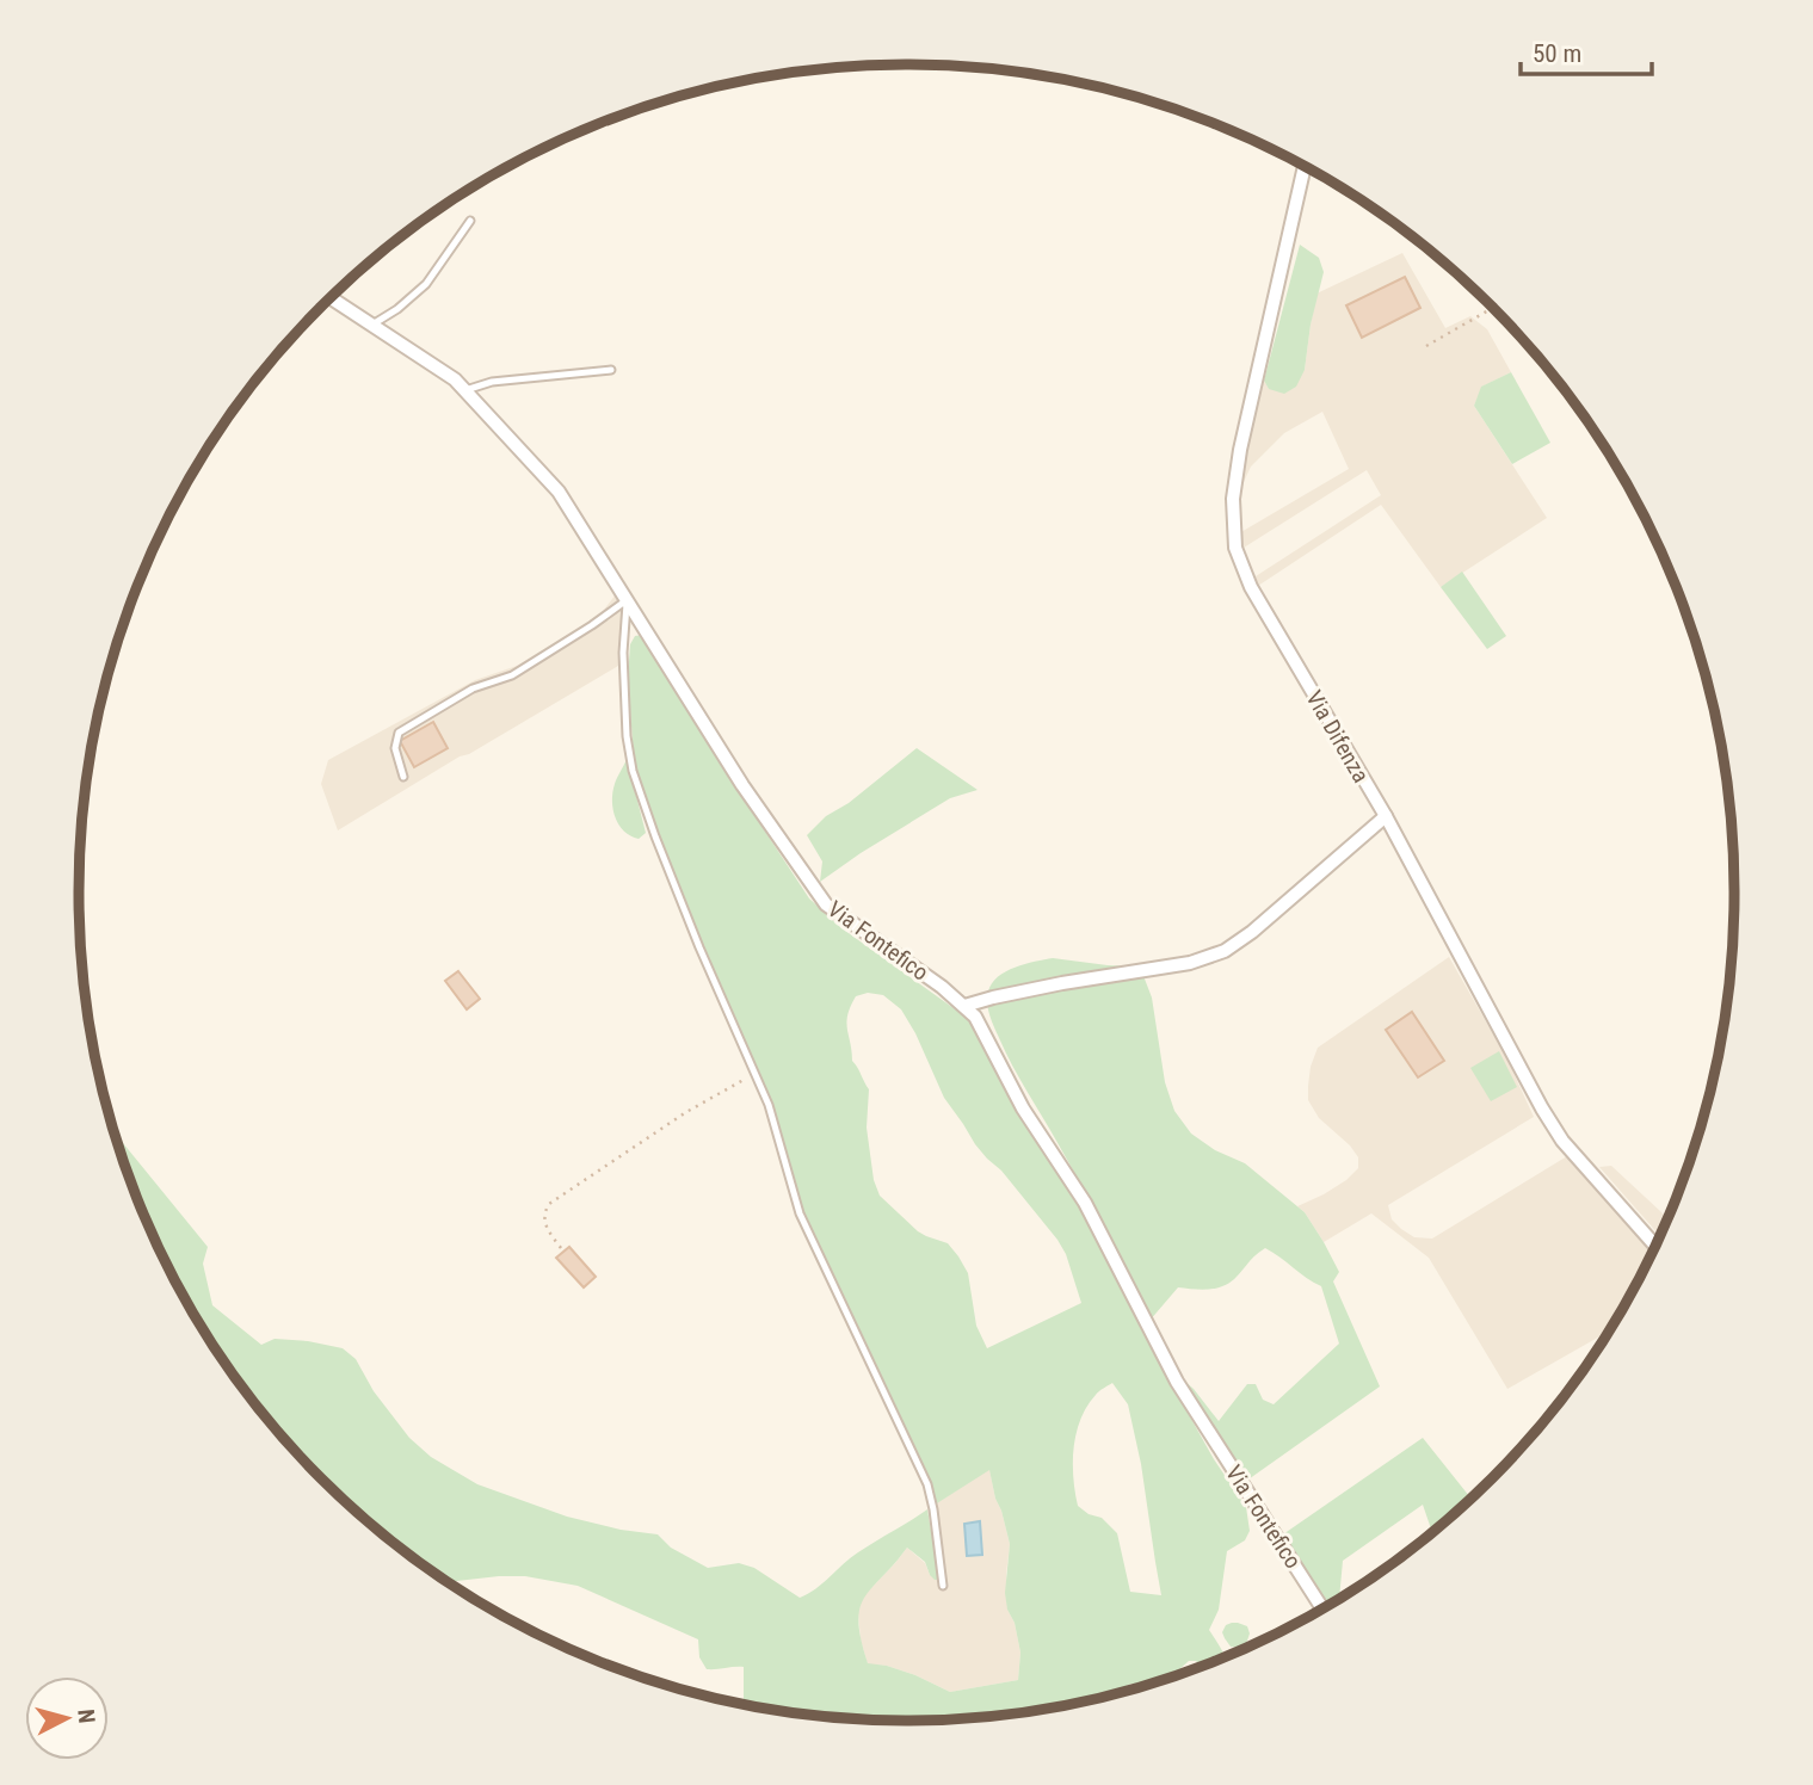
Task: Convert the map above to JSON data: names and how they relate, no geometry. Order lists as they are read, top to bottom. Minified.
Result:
{"streets":{"street":["Via Difenza","Via Fontefico"]},"scale_bar":"50 m","north":"right"}
